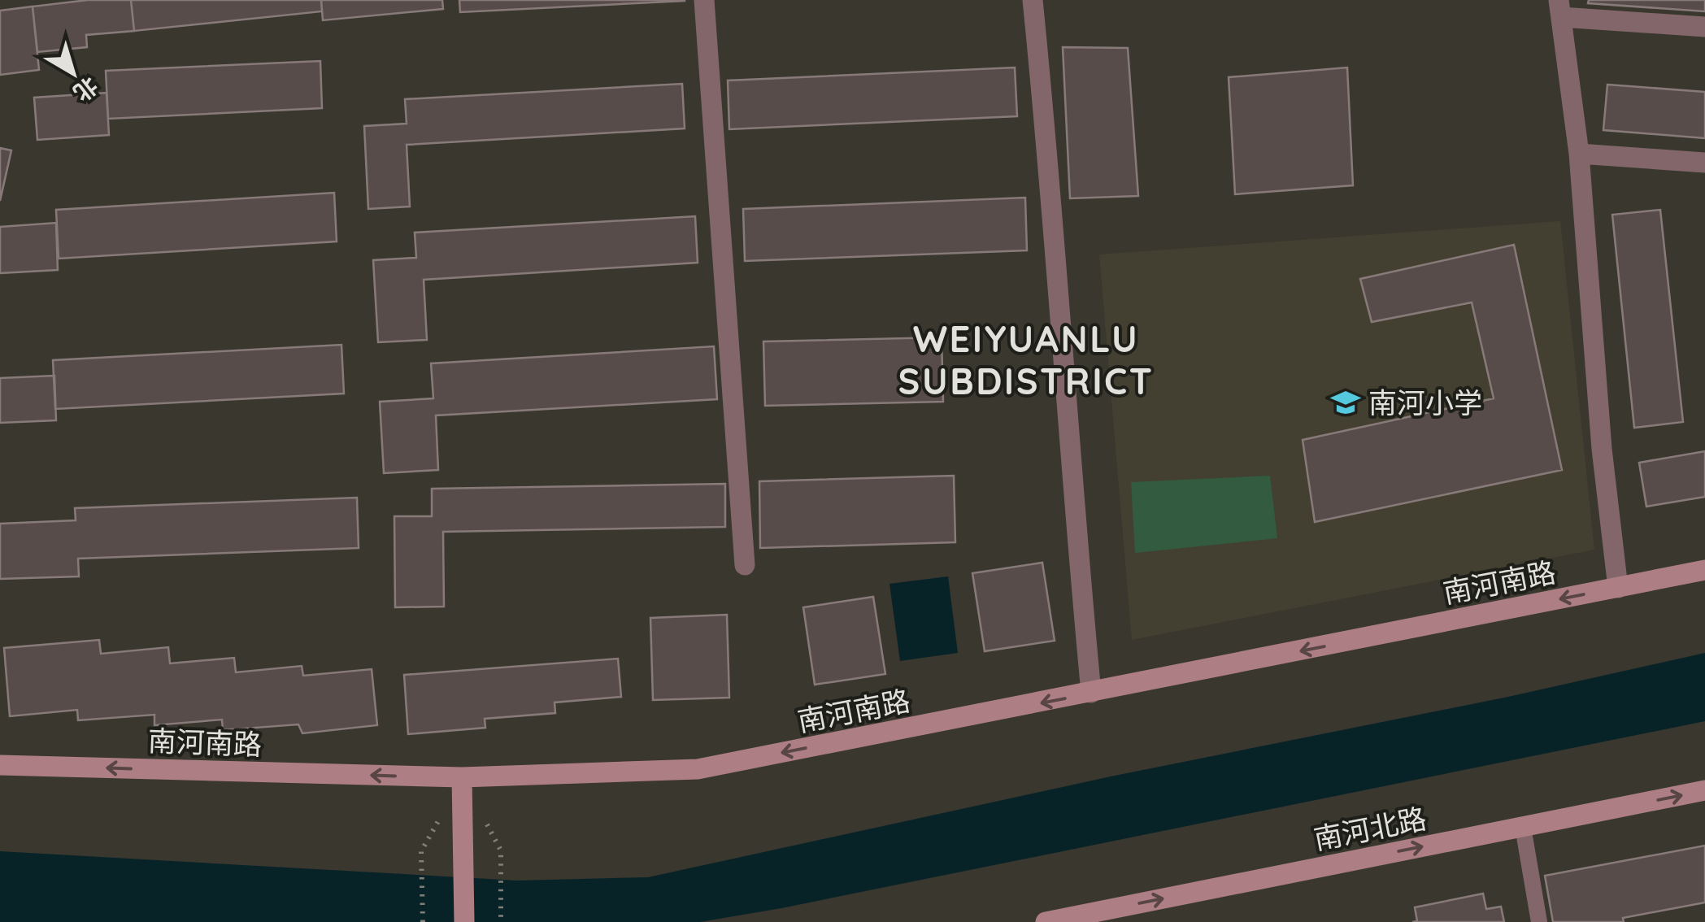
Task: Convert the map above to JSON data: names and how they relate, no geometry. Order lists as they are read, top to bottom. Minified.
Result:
{"streets":{"street":["南河南路","南河北路"]},"one_way":["南河南路","南河北路"],"districts":["WEIYUANLU SUBDISTRICT"],"places":{"school or university":["南河小学"]},"north":"bottom right"}
